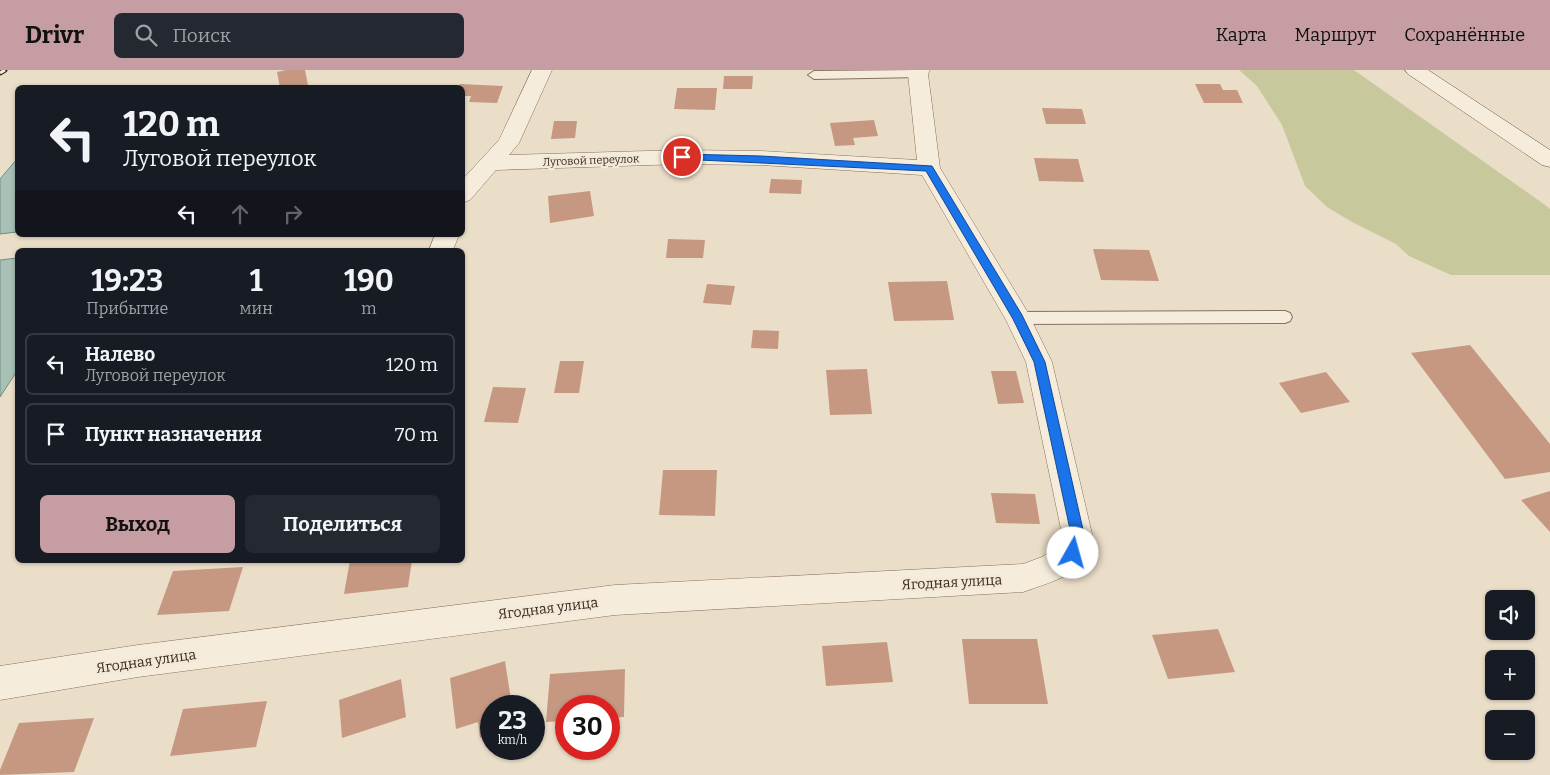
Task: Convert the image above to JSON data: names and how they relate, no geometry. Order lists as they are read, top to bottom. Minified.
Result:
{"streets":{"street":["Луговой переулок","Ягодная улица"]},"page":{"header":"Drivr","search":"Поиск","nav":["Карта","Маршрут","Сохранённые"],"turn":["120 m","Луговой переулок"],"eta":["19:23","Прибытие","1","мин","190","m"],"list":[{"name":"Налево","note":"Луговой переулок","value":"120 m"},{"name":"Пункт назначения","value":"70 m"}],"buttons":["Выход","Поделиться"],"map_buttons":["+","−"],"speed":"23 km/h","limit":"30"}}
